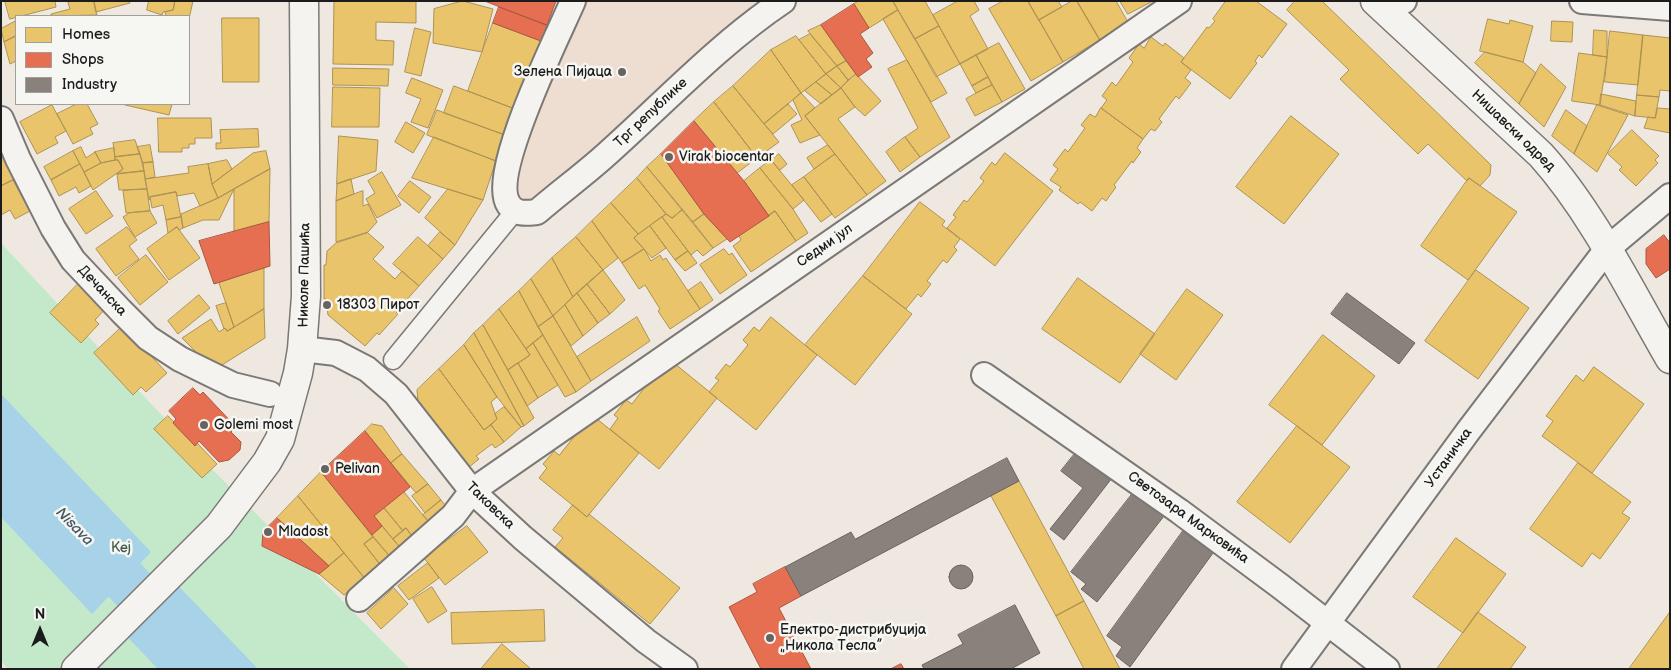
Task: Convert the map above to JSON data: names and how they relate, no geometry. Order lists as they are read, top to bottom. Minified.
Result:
{"streets":{"main road":["Нишавски одред","Николе Пашића"],"street":["Трг републике","Седми јул","Дечанска","Устаничка","Таковска","Светозара Марковића"]},"crossings":[["Нишавски одред","Устаничка"],["Седми јул","Таковска"],["Николе Пашића","Таковска"],["Устаничка","Светозара Марковића"]],"water":["Nisava"],"parks":["Кеј"],"places":["Зелена Пијаца","Virak biocentar","18303 Пирот","Golemi most","Pelivan","Mladost","Електро-дистрибуција „Никола Тесла”"],"legend":["Homes","Shops","Industry"],"north":"top"}
